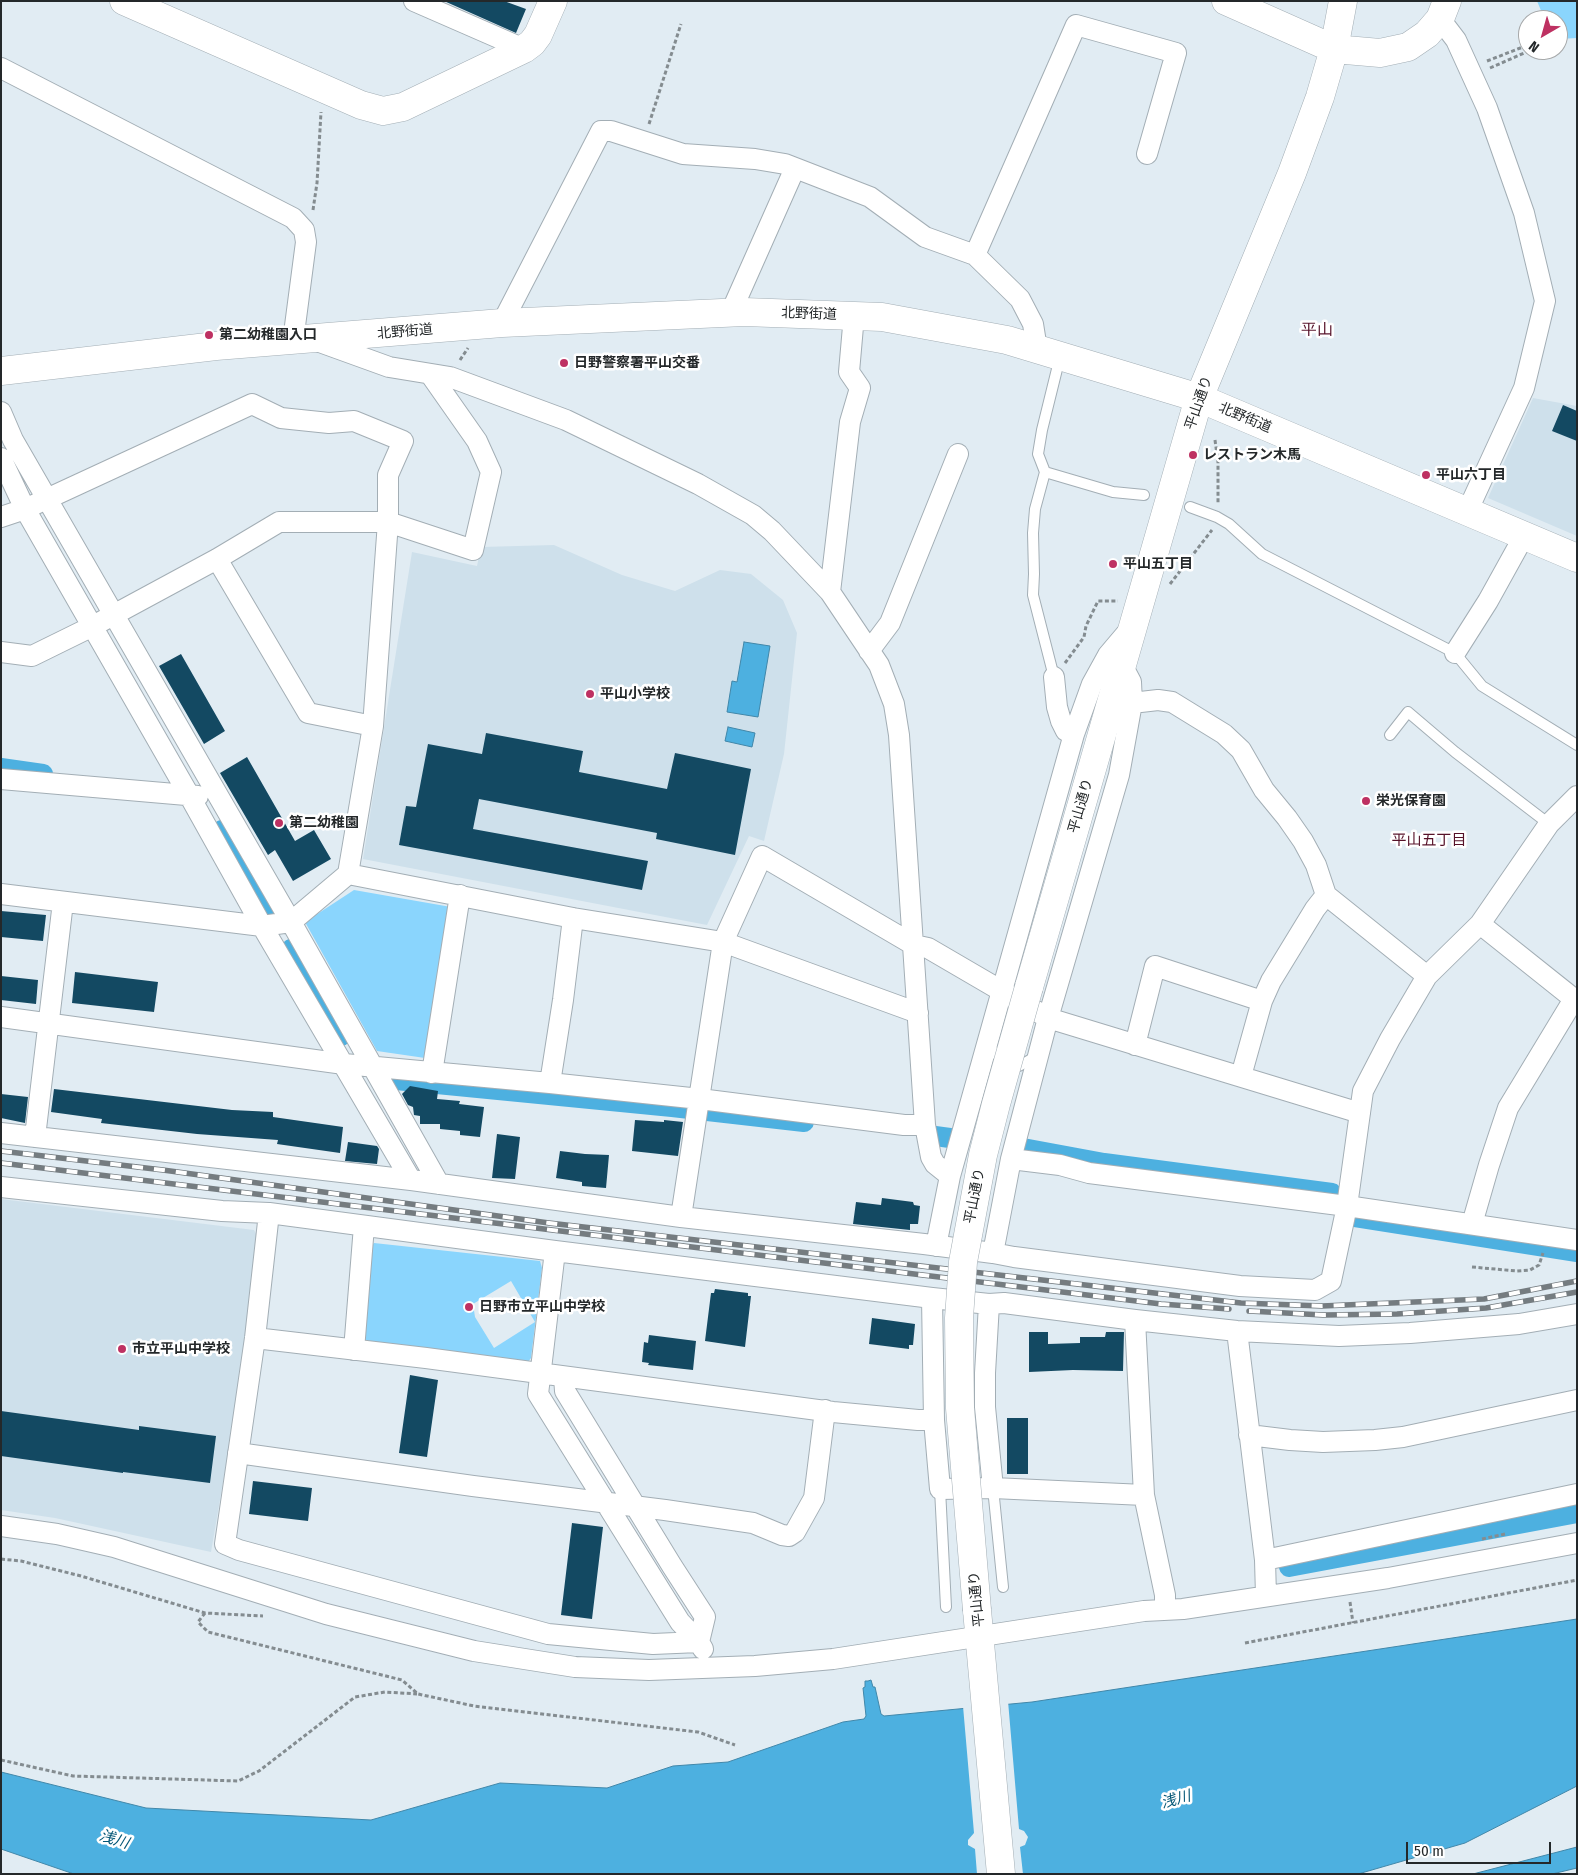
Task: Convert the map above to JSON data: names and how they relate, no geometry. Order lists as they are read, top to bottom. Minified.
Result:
{"streets":{"main road":["北野街道","平山通り"]},"crossings":[["北野街道","平山通り"]],"districts":["平山","平山五丁目"],"water":["浅川"],"places":["第二幼稚園入口","日野警察署平山交番","レストラン木馬","平山六丁目","平山五丁目","平山小学校","栄光保育園","第二幼稚園","日野市立平山中学校","市立平山中学校"],"scale_bar":"50 m","north":"bottom left"}
